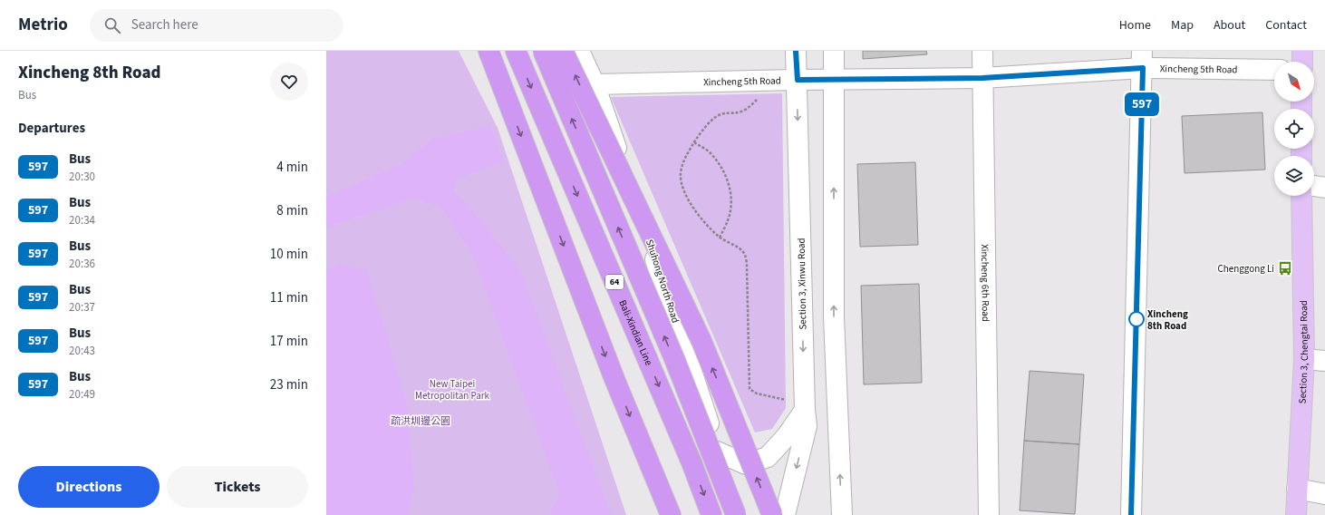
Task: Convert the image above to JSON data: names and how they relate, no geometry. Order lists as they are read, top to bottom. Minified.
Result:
{"streets":{"highway":["64","Bali-Xindian Line"],"main road":["Section 3, Chengtai Road"],"street":["Xincheng 5th Road","Shuhong North Road","Xincheng 6th Road","Section 3, Xinwu Road"]},"crossings":[["Xincheng 5th Road","Shuhong North Road"],["Xincheng 5th Road","Xincheng 6th Road"],["Xincheng 5th Road","Section 3, Xinwu Road"],["Shuhong North Road","64"]],"parks":["New Taipei Metropolitan Park","疏洪圳邊公園"],"places":{"bus stop":["Chenggong Li"],"other":["Xincheng 8th Road"]},"lines":["bus line 597"],"north":"bottom right","page":{"header":"Metrio","search":"Search here","nav":["Home","Map","About","Contact"],"heading":[["Xincheng 8th Road","Bus"],"Departures"],"on_map":"597","list":[{"mark":"597","name":"Bus","note":"20:30","value":"4 min"},{"mark":"597","name":"Bus","note":"20:34","value":"8 min"},{"mark":"597","name":"Bus","note":"20:36","value":"10 min"},{"mark":"597","name":"Bus","note":"20:37","value":"11 min"},{"mark":"597","name":"Bus","note":"20:43","value":"17 min"},{"mark":"597","name":"Bus","note":"20:49","value":"23 min"}],"buttons":["Directions","Tickets"]}}
